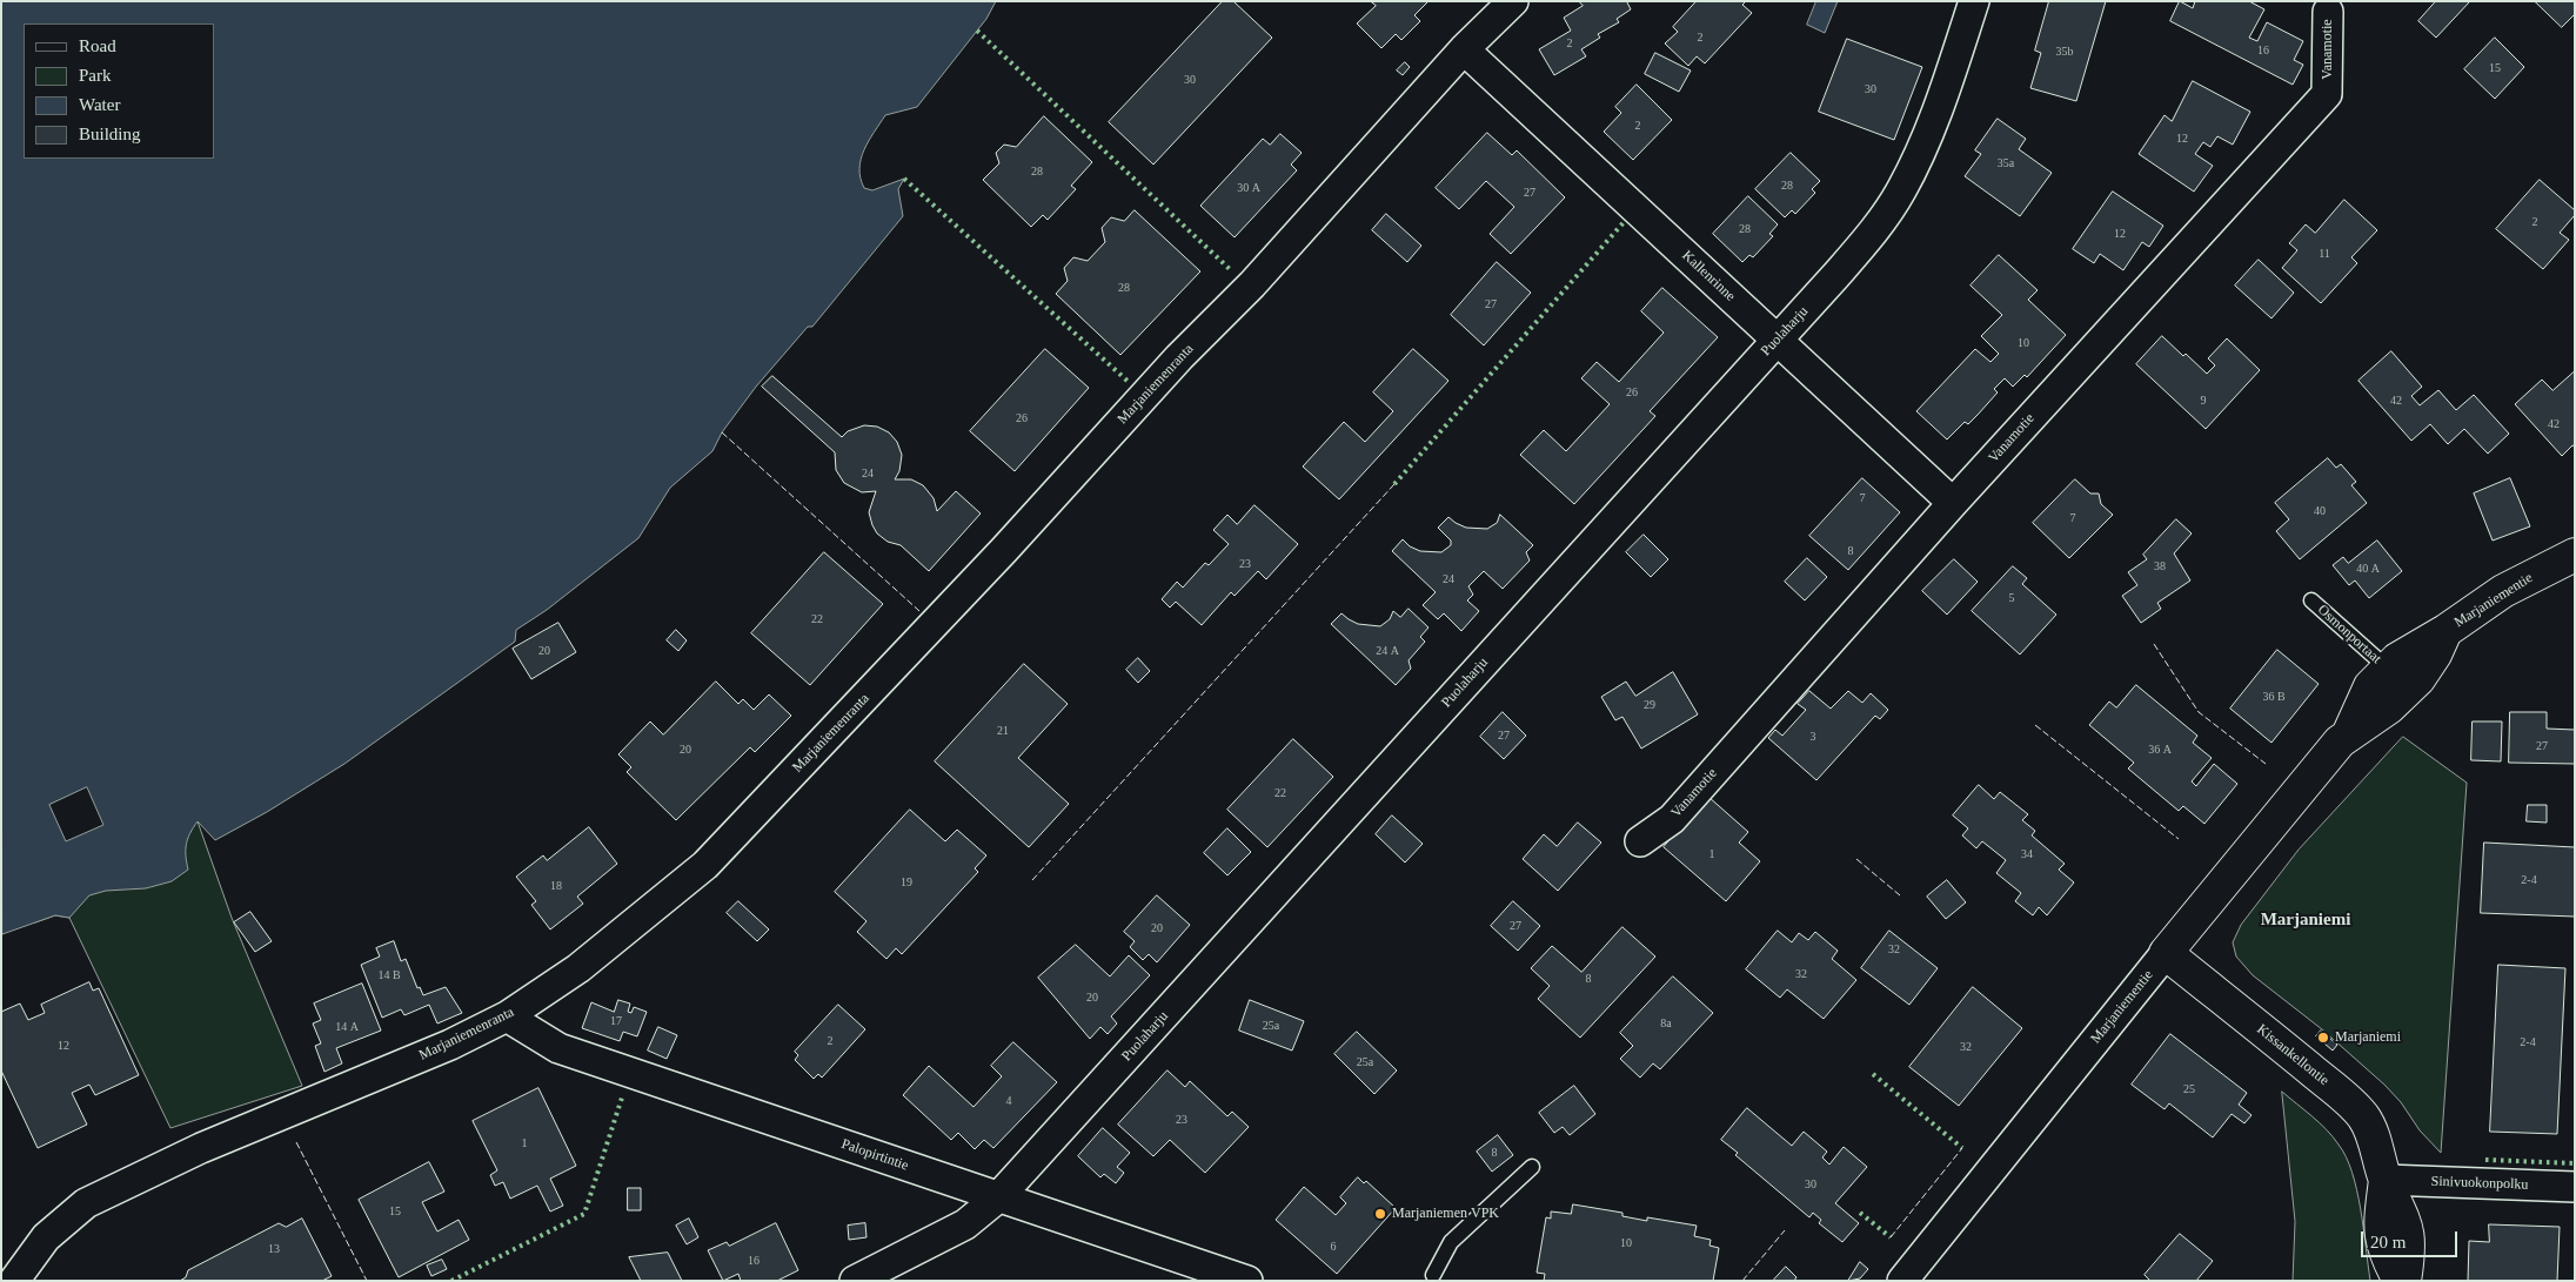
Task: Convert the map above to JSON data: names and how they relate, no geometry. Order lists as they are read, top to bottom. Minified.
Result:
{"streets":{"street":["Vanamotie","Kallenrinne","Puolaharju","Marjaniemenranta","Marjaniementie","Kissankellontie","Palopirtintie","Sinivuokonpolku"],"lane":["Osmonportaat"]},"crossings":[["Vanamotie","Kallenrinne"],["Kallenrinne","Puolaharju"],["Kallenrinne","Marjaniemenranta"],["Puolaharju","Palopirtintie"],["Marjaniemenranta","Palopirtintie"],["Marjaniementie","Osmonportaat"],["Marjaniementie","Kissankellontie"],["Kissankellontie","Sinivuokonpolku"]],"districts":["Marjaniemi"],"places":["Marjaniemi","Marjaniemen VPK"],"house_numbers":["2","2","16","35b","15","30","30","2","12","35a","28","28","30 A","27","2","28","12","11","28","27","10","26","9","42","26","42","24","7","40","7","8","23","38","40 A","24","5","22","20","24 A","36 B","29","21","27","3","27","20","36 A","22","1","34","2-4","19","18","27","20","32","32","14 B","8","20","17","8a","25a","14 A","2","2-4","12","32","25a","25","4","23","1","8","30","15","10","6","13","16"],"legend":["Road","Park","Water","Building"],"scale_bar":"20 m"}
